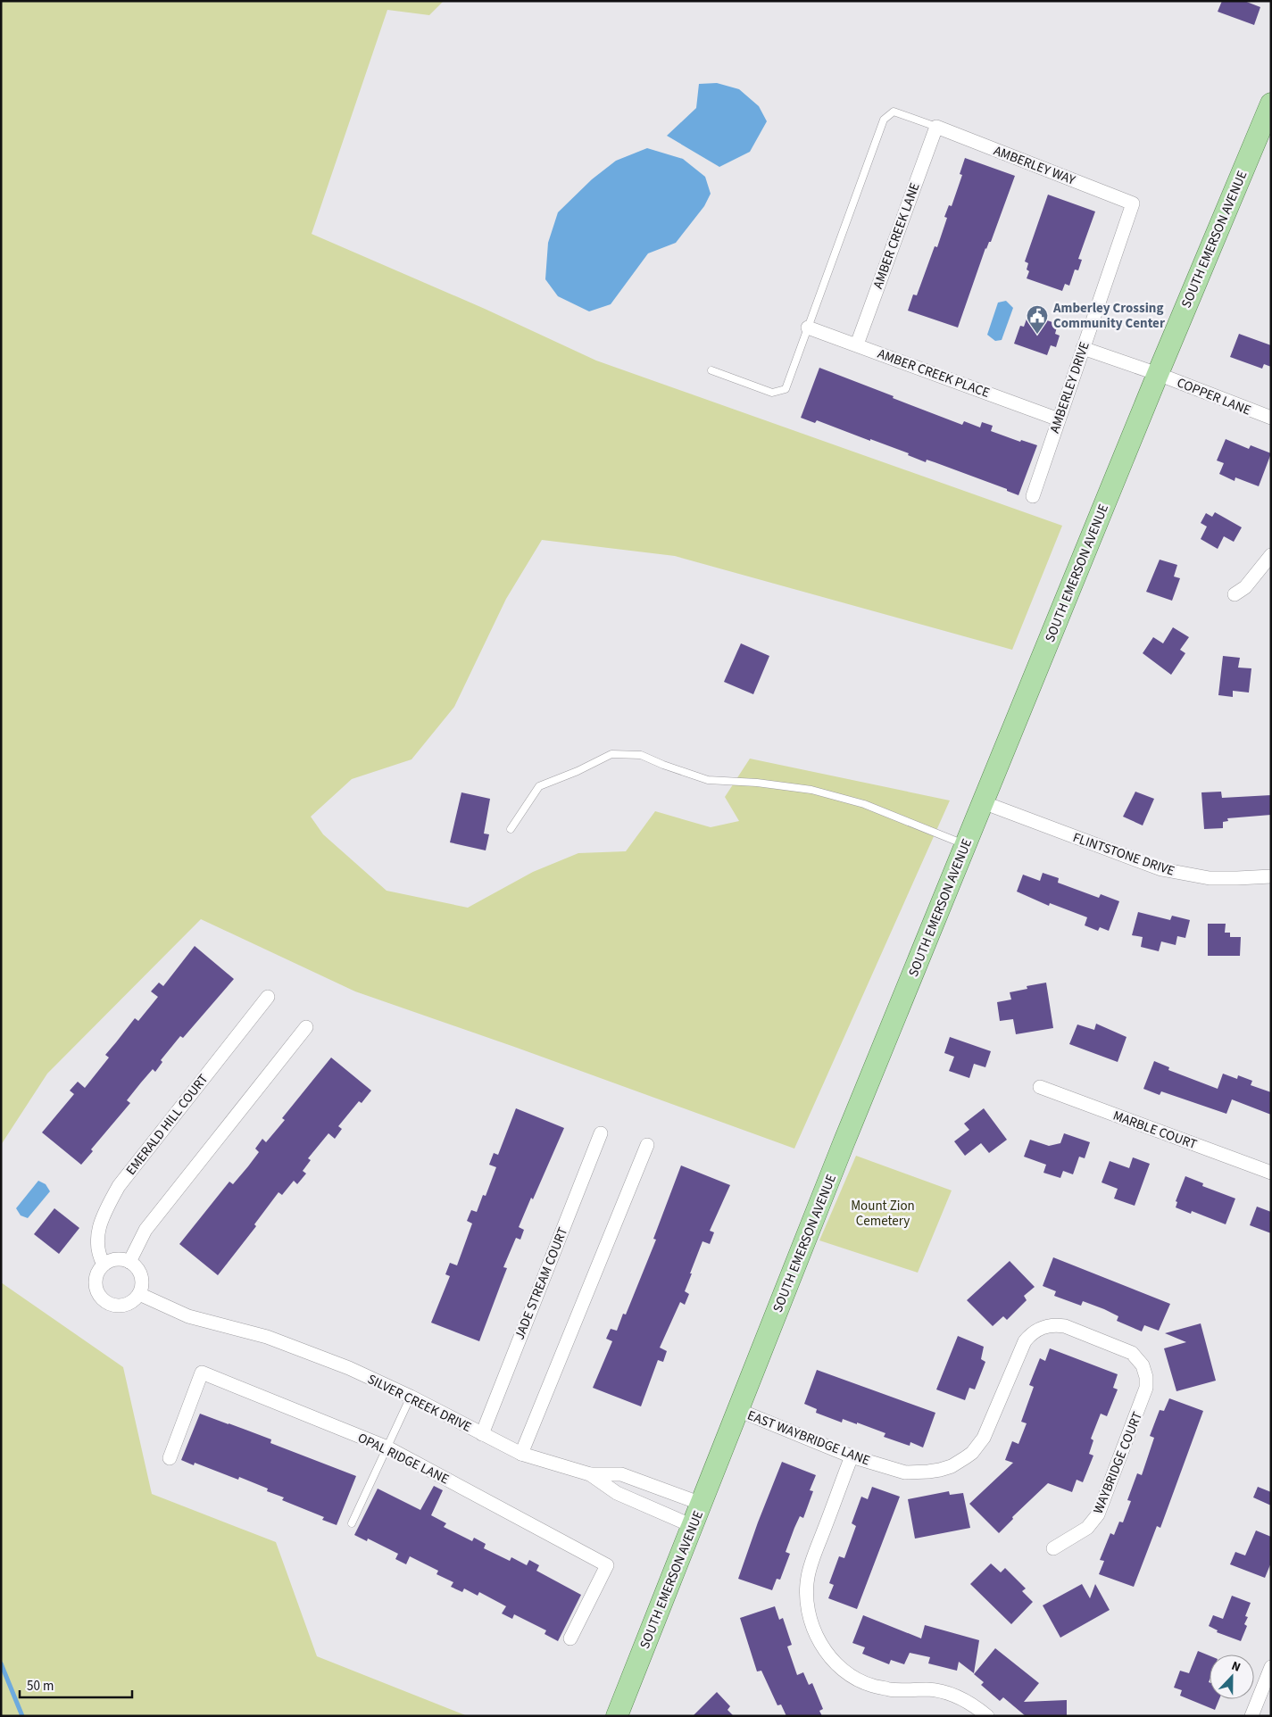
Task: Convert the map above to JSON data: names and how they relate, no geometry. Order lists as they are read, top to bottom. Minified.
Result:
{"streets":{"main road":["SOUTH EMERSON AVENUE"],"street":["AMBERLEY WAY","AMBER CREEK LANE","AMBER CREEK PLACE","AMBERLEY DRIVE","COPPER LANE","FLINTSTONE DRIVE","EMERALD HILL COURT","MARBLE COURT","JADE STREAM COURT","SILVER CREEK DRIVE","EAST WAYBRIDGE LANE","OPAL RIDGE LANE","WAYBRIDGE COURT"]},"crossings":[["AMBERLEY WAY","AMBER CREEK LANE"],["AMBERLEY WAY","AMBERLEY DRIVE"],["AMBER CREEK LANE","AMBER CREEK PLACE"],["SOUTH EMERSON AVENUE","COPPER LANE"],["SOUTH EMERSON AVENUE","FLINTSTONE DRIVE"],["SOUTH EMERSON AVENUE","SILVER CREEK DRIVE"],["SOUTH EMERSON AVENUE","EAST WAYBRIDGE LANE"],["AMBER CREEK PLACE","AMBERLEY DRIVE"],["AMBERLEY DRIVE","COPPER LANE"],["EMERALD HILL COURT","SILVER CREEK DRIVE"],["JADE STREAM COURT","SILVER CREEK DRIVE"],["EAST WAYBRIDGE LANE","WAYBRIDGE COURT"]],"parks":["Mount Zion Cemetery"],"places":{"public building":["Amberley Crossing Community Center"]},"scale_bar":"50 m","north":"top"}
